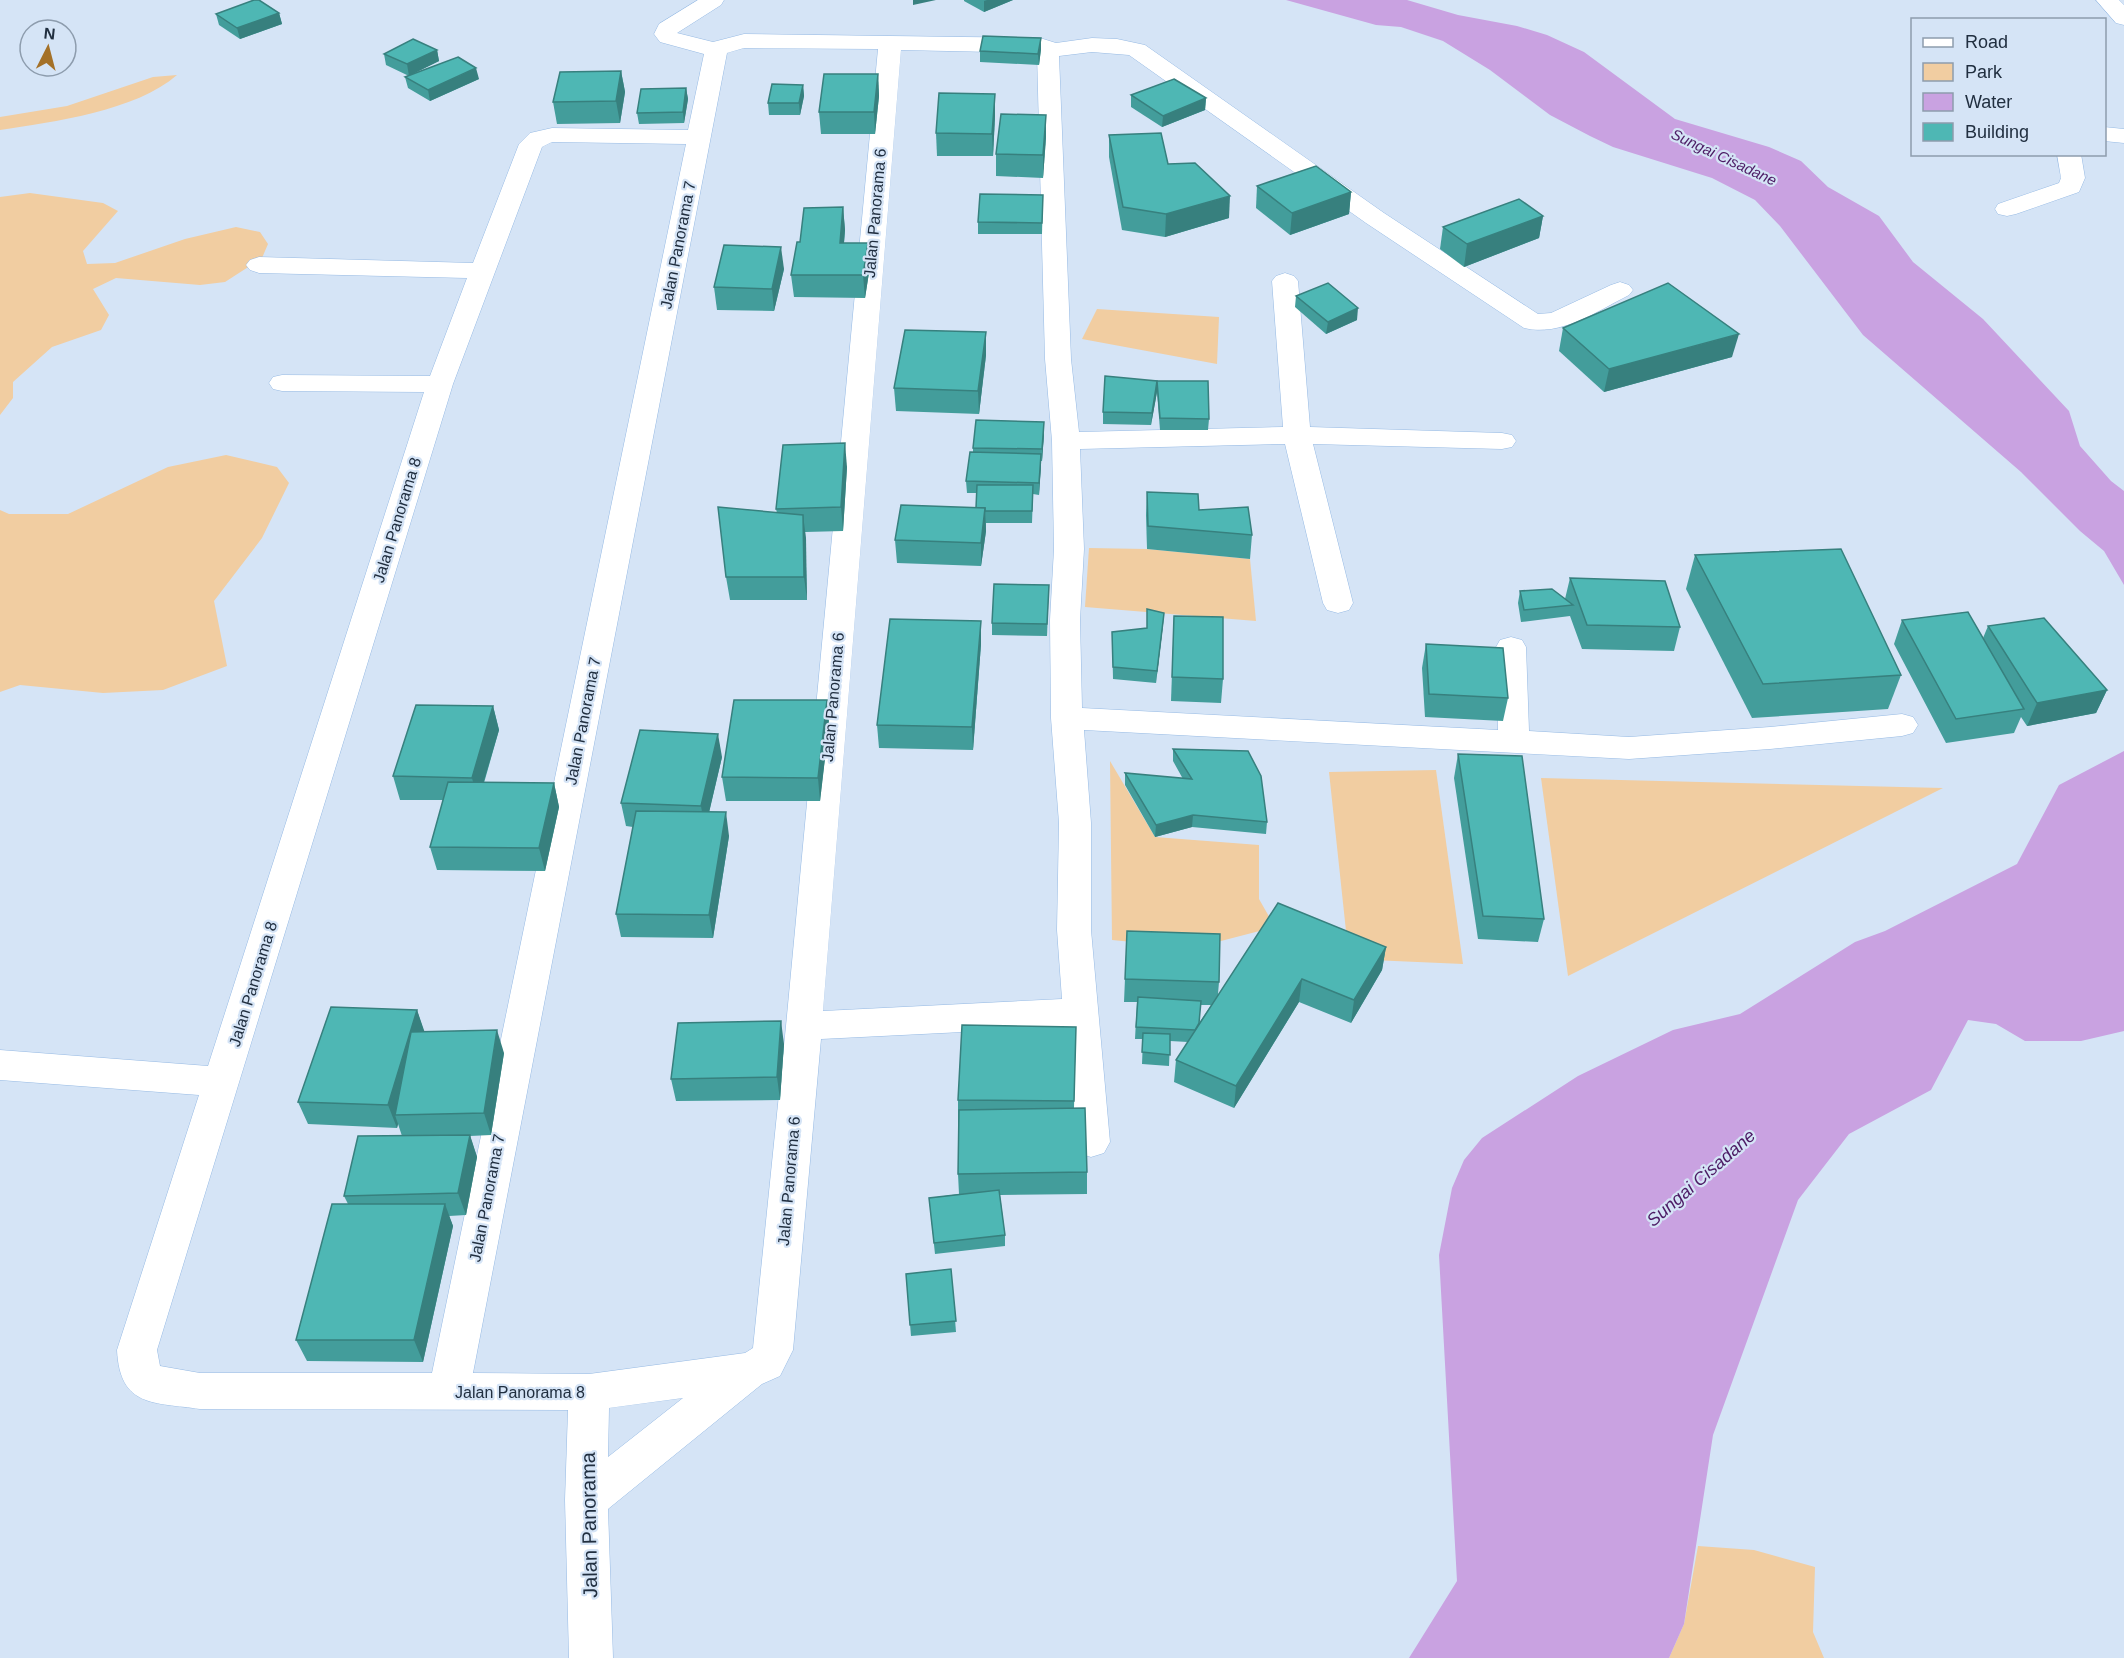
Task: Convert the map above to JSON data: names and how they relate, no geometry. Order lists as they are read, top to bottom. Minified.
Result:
{"streets":{"street":["Jalan Panorama 6","Jalan Panorama 7","Jalan Panorama 8","Jalan Panorama"]},"crossings":[["Jalan Panorama 6","Jalan Panorama 8"],["Jalan Panorama 7","Jalan Panorama 8"],["Jalan Panorama 8","Jalan Panorama"]],"water":["Sungai Cisadane"],"legend":["Road","Park","Water","Building"],"north":"top"}
